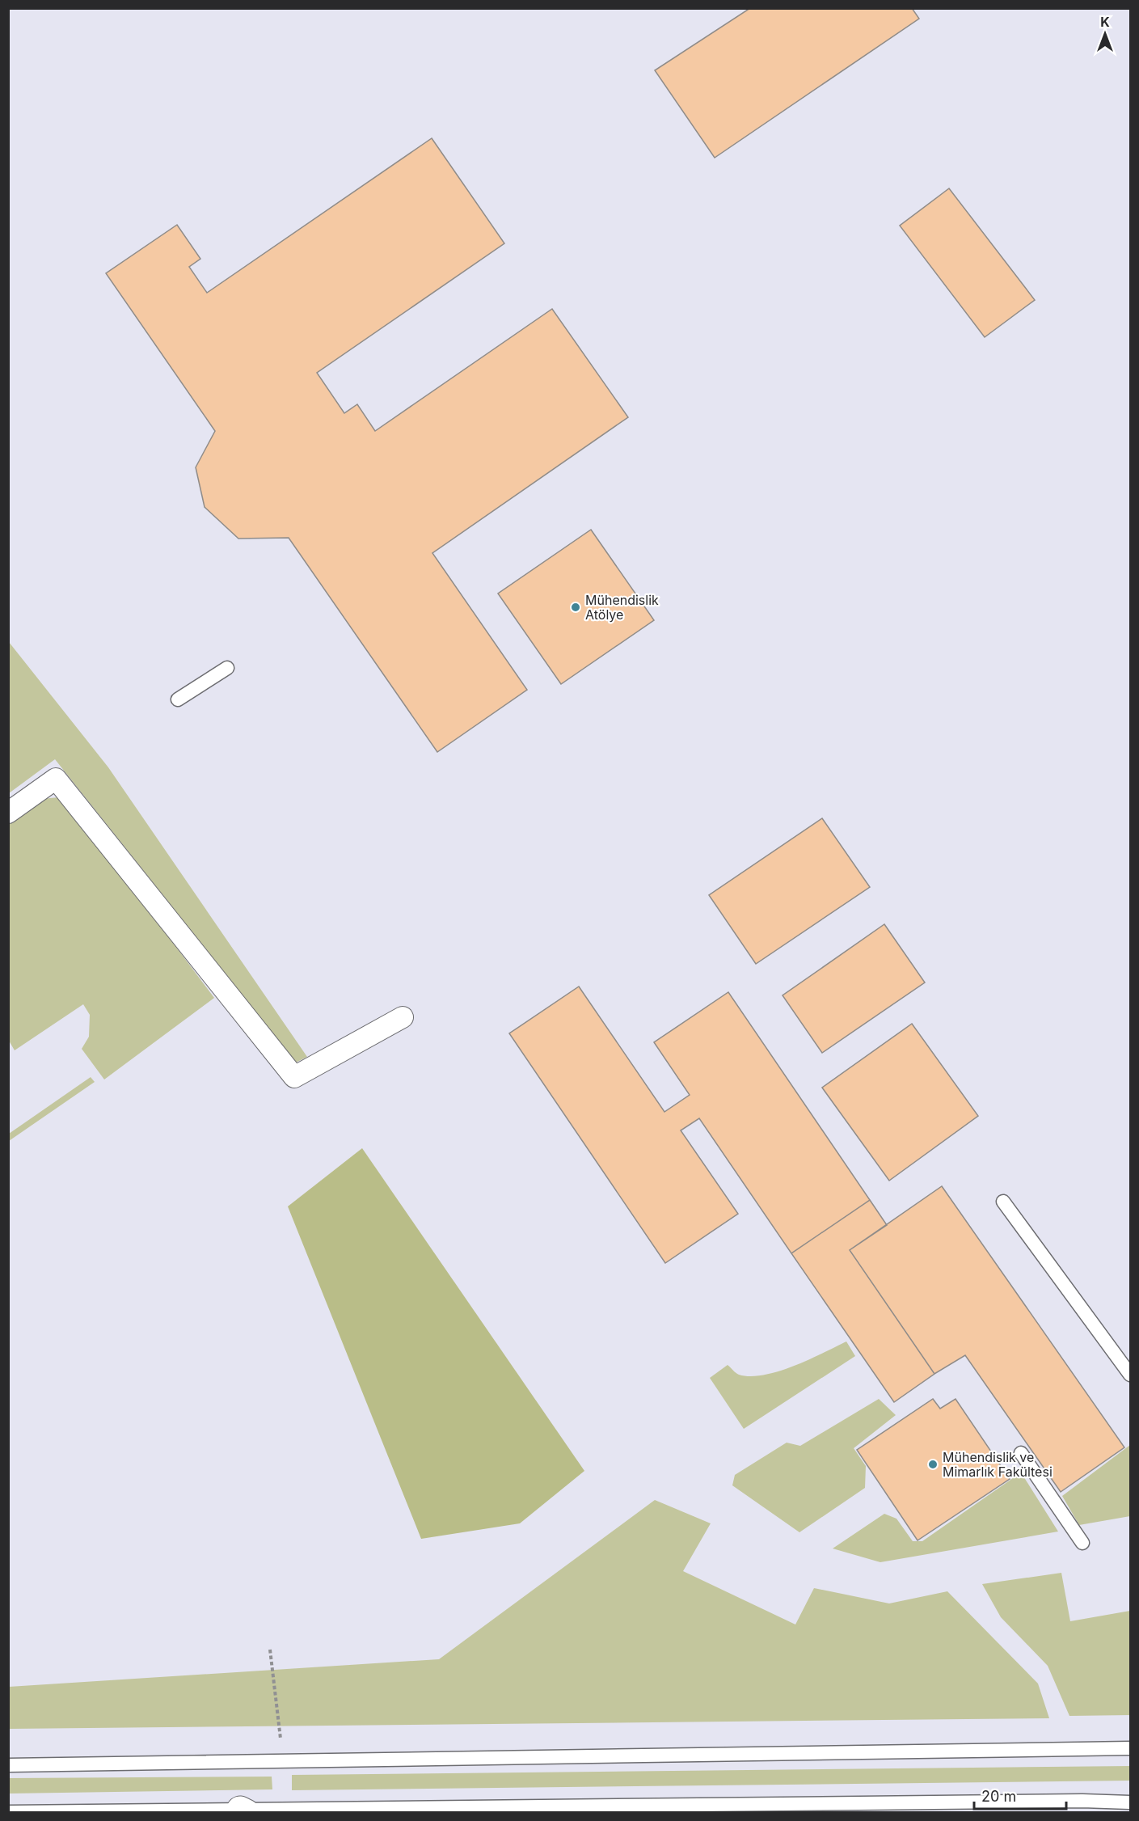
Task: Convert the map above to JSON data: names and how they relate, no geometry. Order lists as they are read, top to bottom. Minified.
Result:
{"places":["Mühendislik Atölye","Mühendislik ve Mimarlık Fakültesi"],"scale_bar":"20 m","north":"top"}
